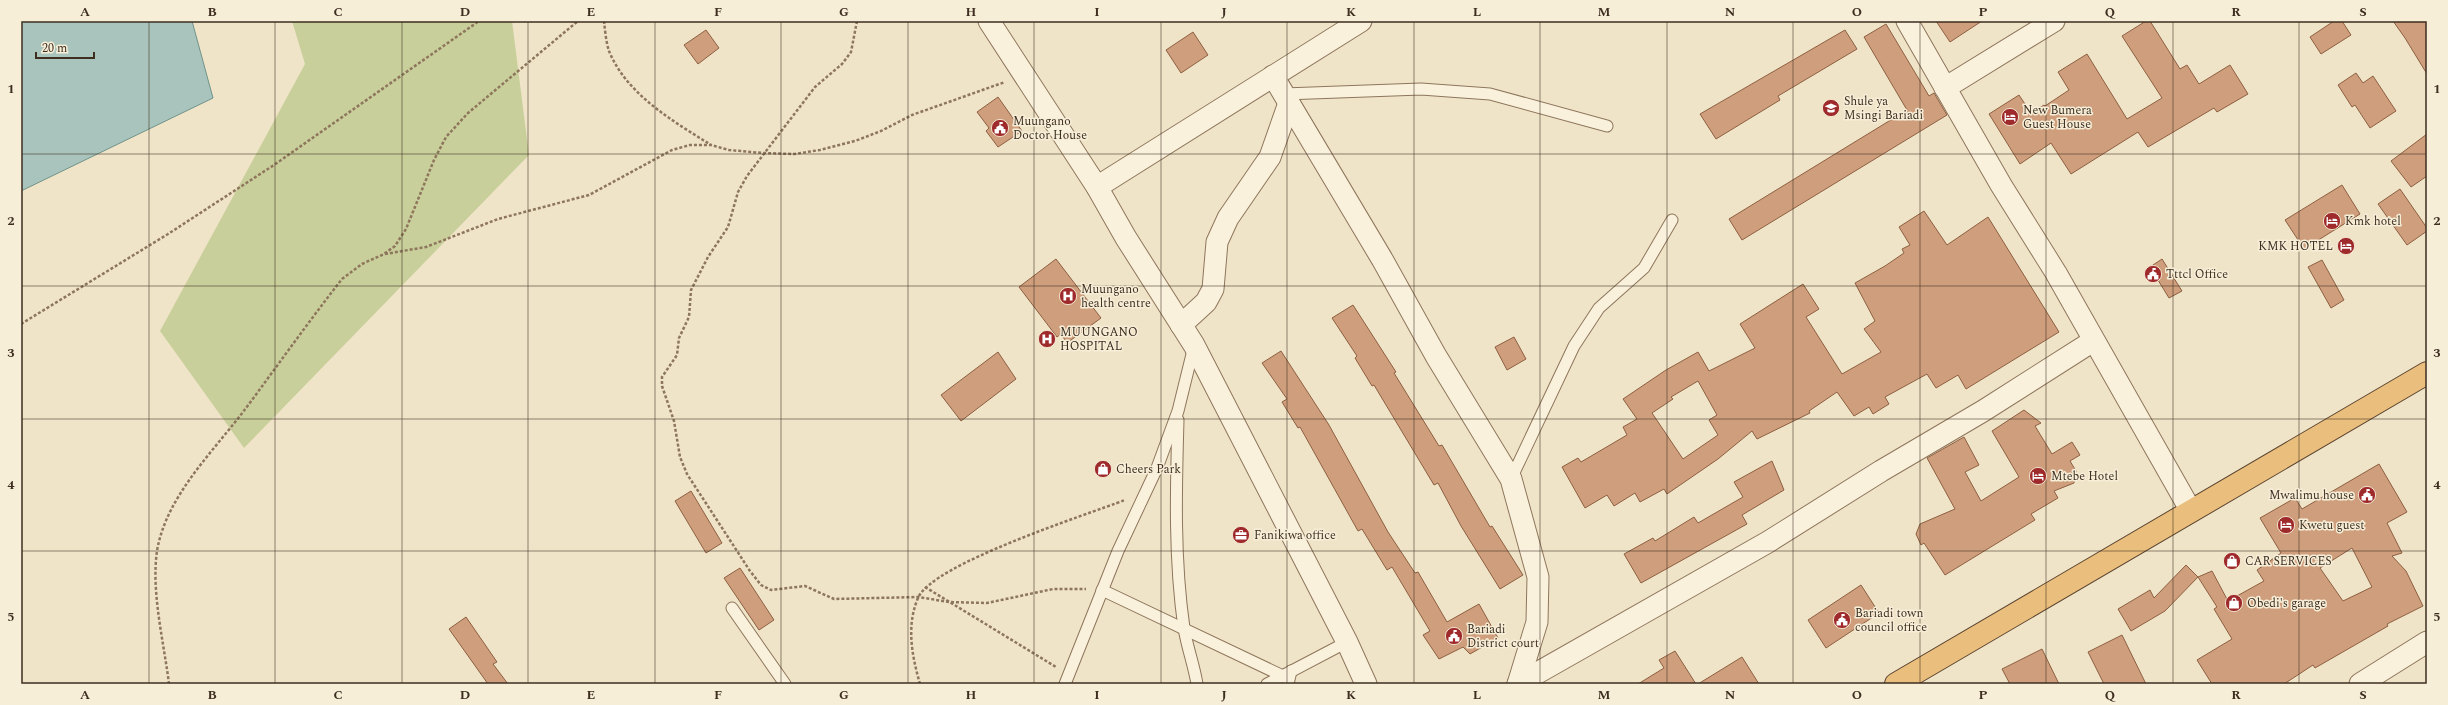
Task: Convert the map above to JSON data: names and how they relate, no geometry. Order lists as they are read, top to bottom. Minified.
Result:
{"places":{"school or university":["Shule ya Msingi Bariadi"],"hotel":["New Bumera Guest House","Kmk hotel","KMK HOTEL","Mtebe Hotel","Kwetu guest"],"public building":["Muungano Doctor House","Tttcl Office","Mwalimu house","Bariadi town council office","Bariadi District court"],"hospital":["Muungano health centre","MUUNGANO HOSPITAL"],"shop":["Cheers Park","CAR SERVICES","Obedi's garage"],"office":["Fanikiwa office"]},"scale_bar":"20 m","grid":{"columns":["A","B","C","D","E","F","G","H","I","J","K","L","M","N","O","P","Q","R","S"],"rows":["1","2","3","4","5"]}}
